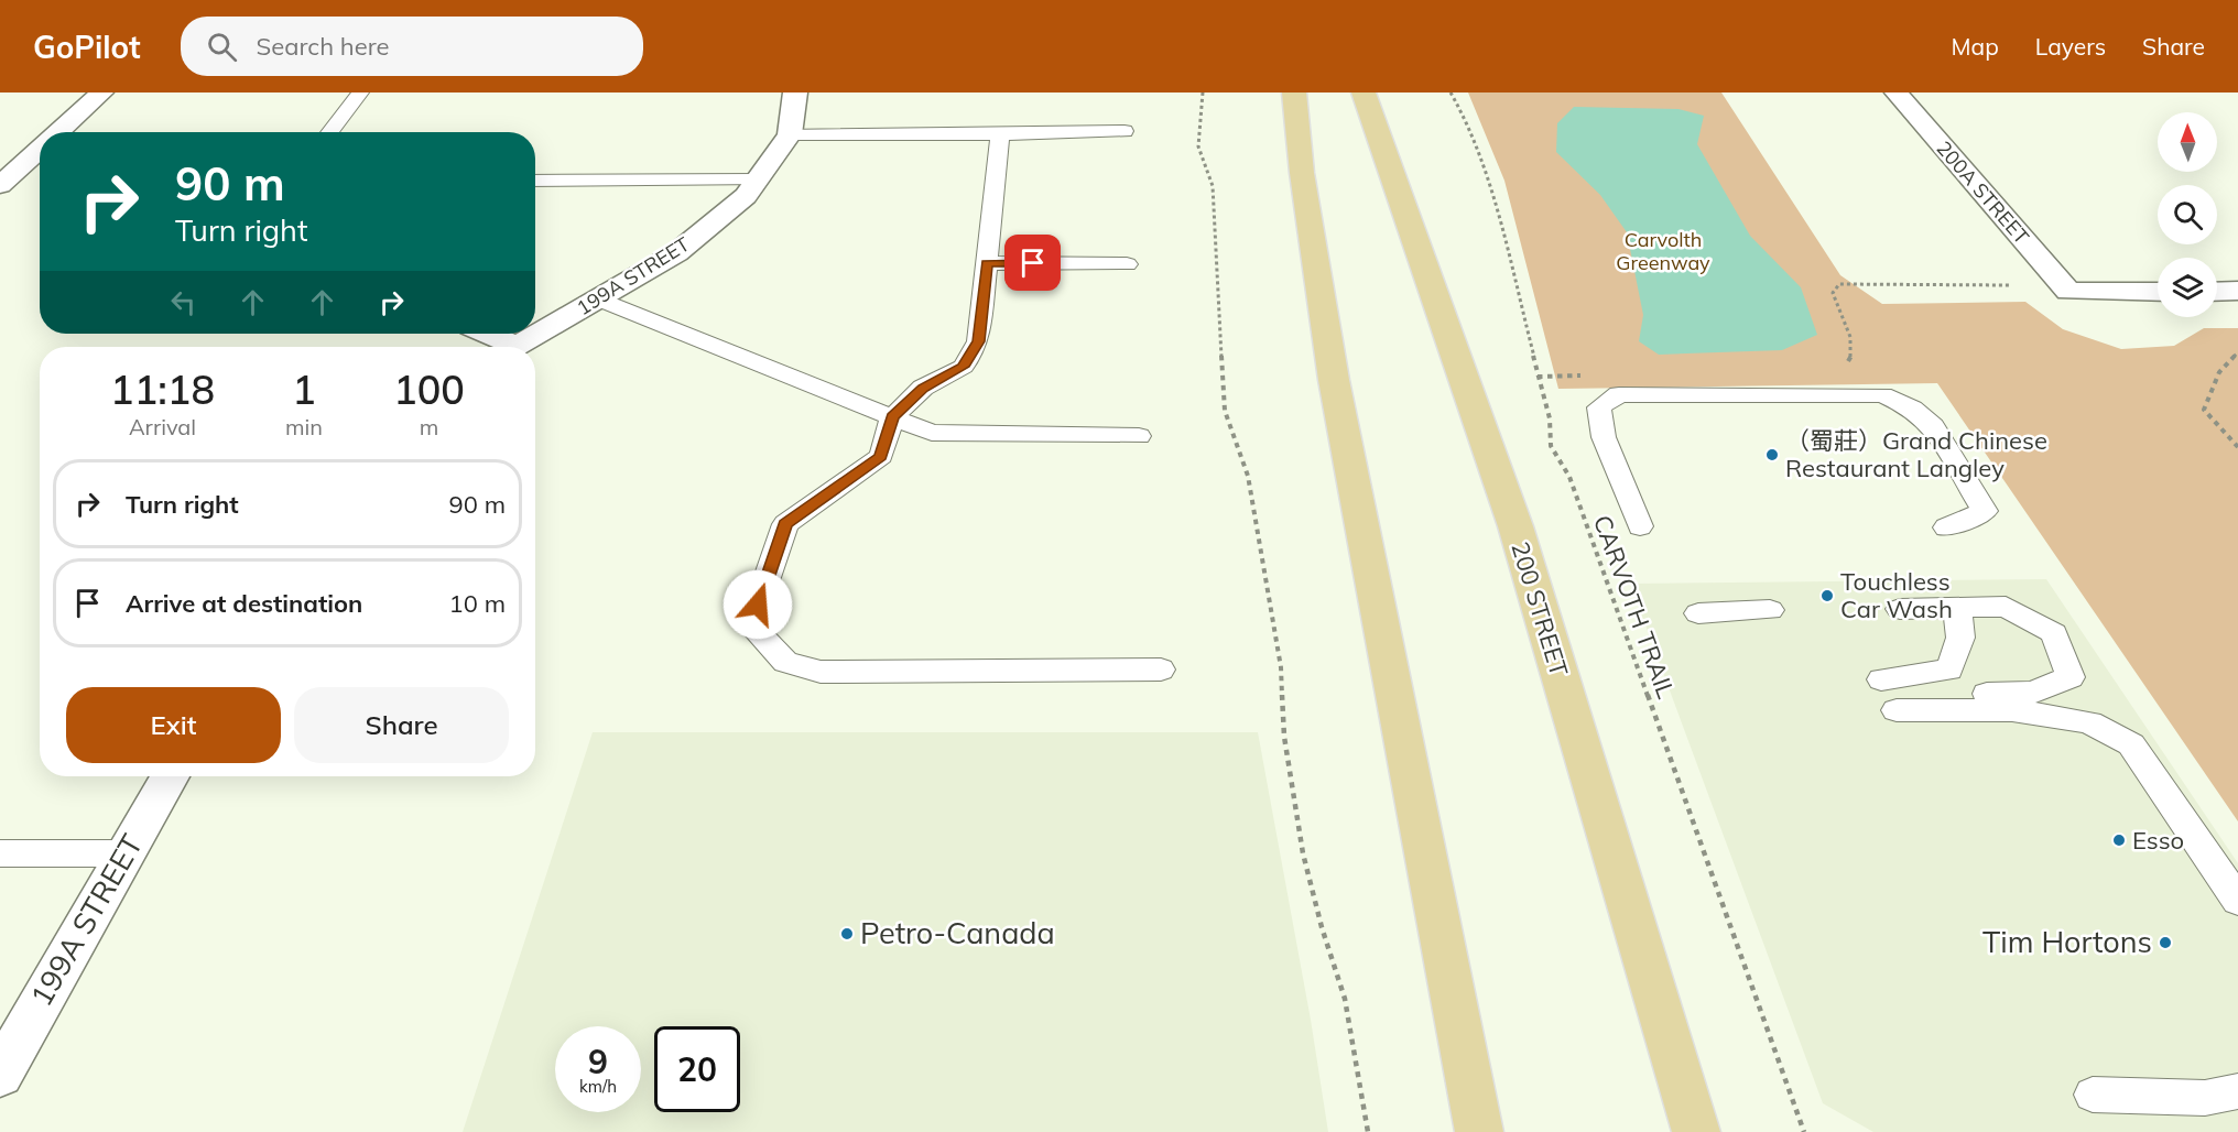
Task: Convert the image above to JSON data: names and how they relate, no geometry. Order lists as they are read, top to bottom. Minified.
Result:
{"streets":{"main road":["200 STREET"],"street":["200A STREET","199A STREET"],"path":["CARVOTH TRAIL"]},"parks":["Carvolth Greenway"],"places":["（蜀莊）Grand Chinese Restaurant Langley","Touchless Car Wash","Esso","Petro-Canada","Tim Hortons"],"north":"top","page":{"header":"GoPilot","search":"Search here","nav":["Map","Layers","Share"],"turn":["90 m","Turn right"],"eta":["11:18","Arrival","1","min","100","m"],"list":[{"name":"Turn right","value":"90 m"},{"name":"Arrive at destination","value":"10 m"}],"buttons":["Exit","Share"],"speed":"9 km/h","limit":"20"}}
